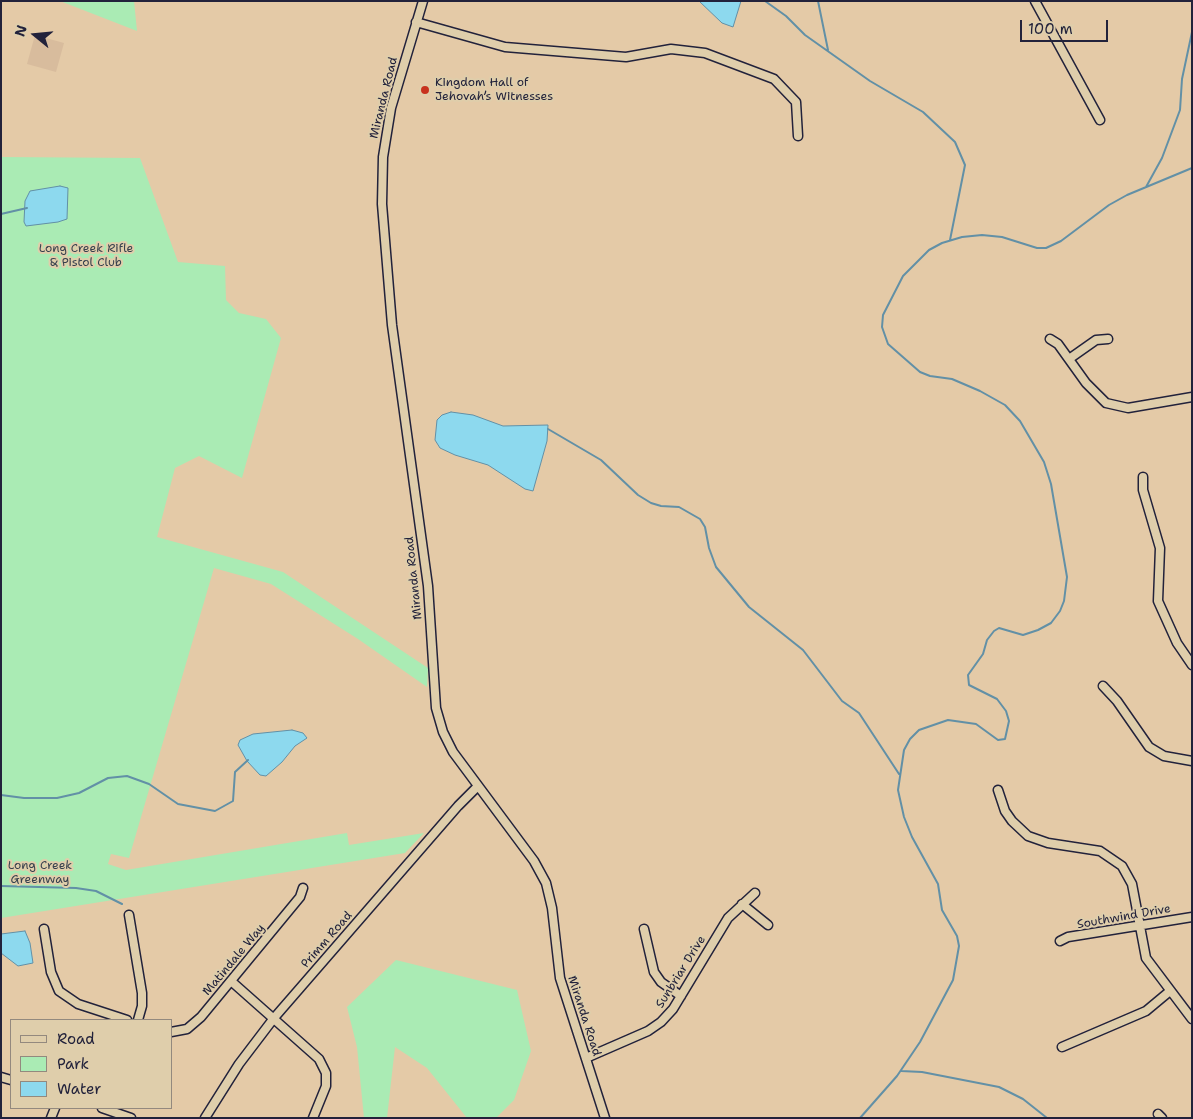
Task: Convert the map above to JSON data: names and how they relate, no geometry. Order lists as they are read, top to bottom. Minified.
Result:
{"streets":{"street":["Miranda Road","Southwind Drive","Primm Road","Matindale Way","Sunbriar Drive"]},"crossings":[["Miranda Road","Primm Road"],["Miranda Road","Sunbriar Drive"]],"parks":["Long Creek Rifle & Pistol Club","Long Creek Greenway"],"places":["Kingdom Hall of Jehovah’s Witnesses"],"legend":["Road","Park","Water"],"scale_bar":"100 m","north":"left"}
